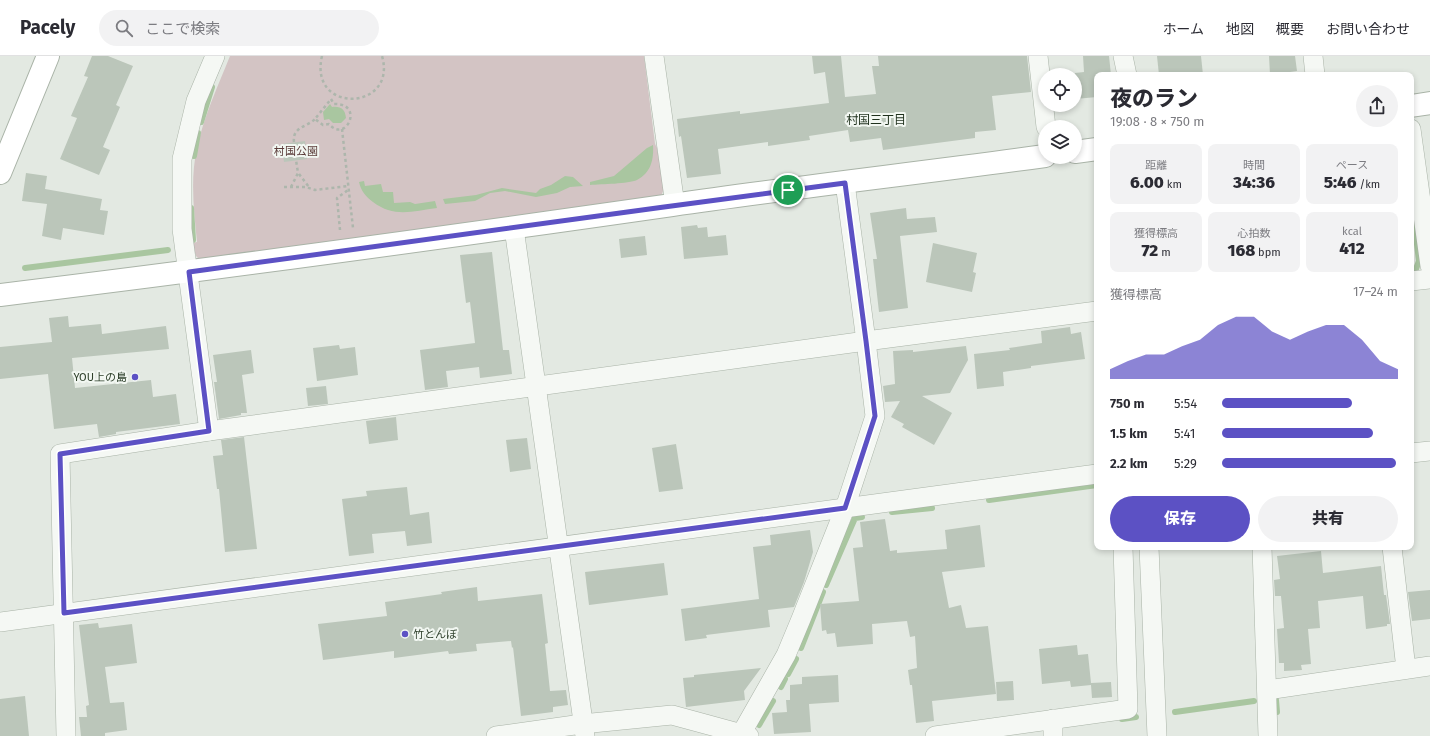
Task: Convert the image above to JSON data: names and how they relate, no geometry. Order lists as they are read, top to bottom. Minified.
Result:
{"districts":["村国三丁目"],"parks":["村国公園"],"places":["YOU上の島","竹とんぼ"],"page":{"header":"Pacely","search":"ここで検索","nav":["ホーム","地図","概要","お問い合わせ"],"heading":["夜のラン","19:08 · 8 × 750 m"],"stats":[["距離","6.00 km"],["時間","34:36"],["ペース","5:46 /km"],["獲得標高","72 m"],["心拍数","168 bpm"],["kcal","412"]],"chart":["獲得標高","17–24 m"],"list":[{"name":"750 m","note":"5:54"},{"name":"1.5 km","note":"5:41"},{"name":"2.2 km","note":"5:29"}],"buttons":["保存","共有"]}}
